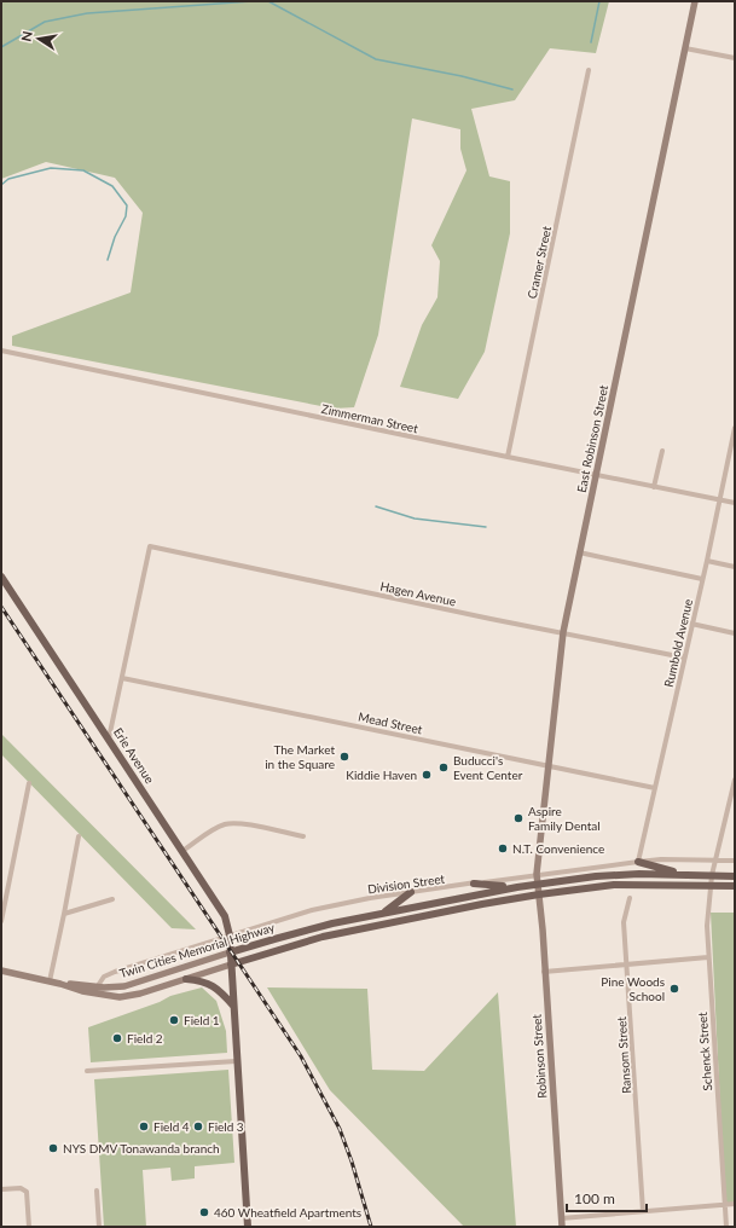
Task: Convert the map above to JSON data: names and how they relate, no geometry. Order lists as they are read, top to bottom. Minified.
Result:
{"streets":{"main road":["Erie Avenue","Twin Cities Memorial Highway"],"street":["Cramer Street","Zimmerman Street","East Robinson Street","Hagen Avenue","Rumbold Avenue","Mead Street","Division Street","Schenck Street","Ransom Street","Robinson Street"]},"crossings":[["Cramer Street","Zimmerman Street"],["Zimmerman Street","East Robinson Street"],["Zimmerman Street","Rumbold Avenue"],["East Robinson Street","Hagen Avenue"],["East Robinson Street","Mead Street"],["East Robinson Street","Division Street"],["East Robinson Street","Twin Cities Memorial Highway"],["East Robinson Street","Robinson Street"],["Hagen Avenue","Rumbold Avenue"],["Hagen Avenue","Mead Street"],["Rumbold Avenue","Mead Street"],["Rumbold Avenue","Division Street"],["Erie Avenue","Division Street"],["Erie Avenue","Twin Cities Memorial Highway"],["Division Street","Twin Cities Memorial Highway"],["Division Street","Schenck Street"],["Twin Cities Memorial Highway","Schenck Street"],["Twin Cities Memorial Highway","Robinson Street"]],"places":["The Market in the Square","Buducci's Event Center","Kiddie Haven","Aspire Family Dental","N.T. Convenience","Pine Woods School","Field 1","Field 2","Field 4","Field 3","NYS DMV Tonawanda branch","460 Wheatfield Apartments"],"scale_bar":"100 m","north":"left"}
